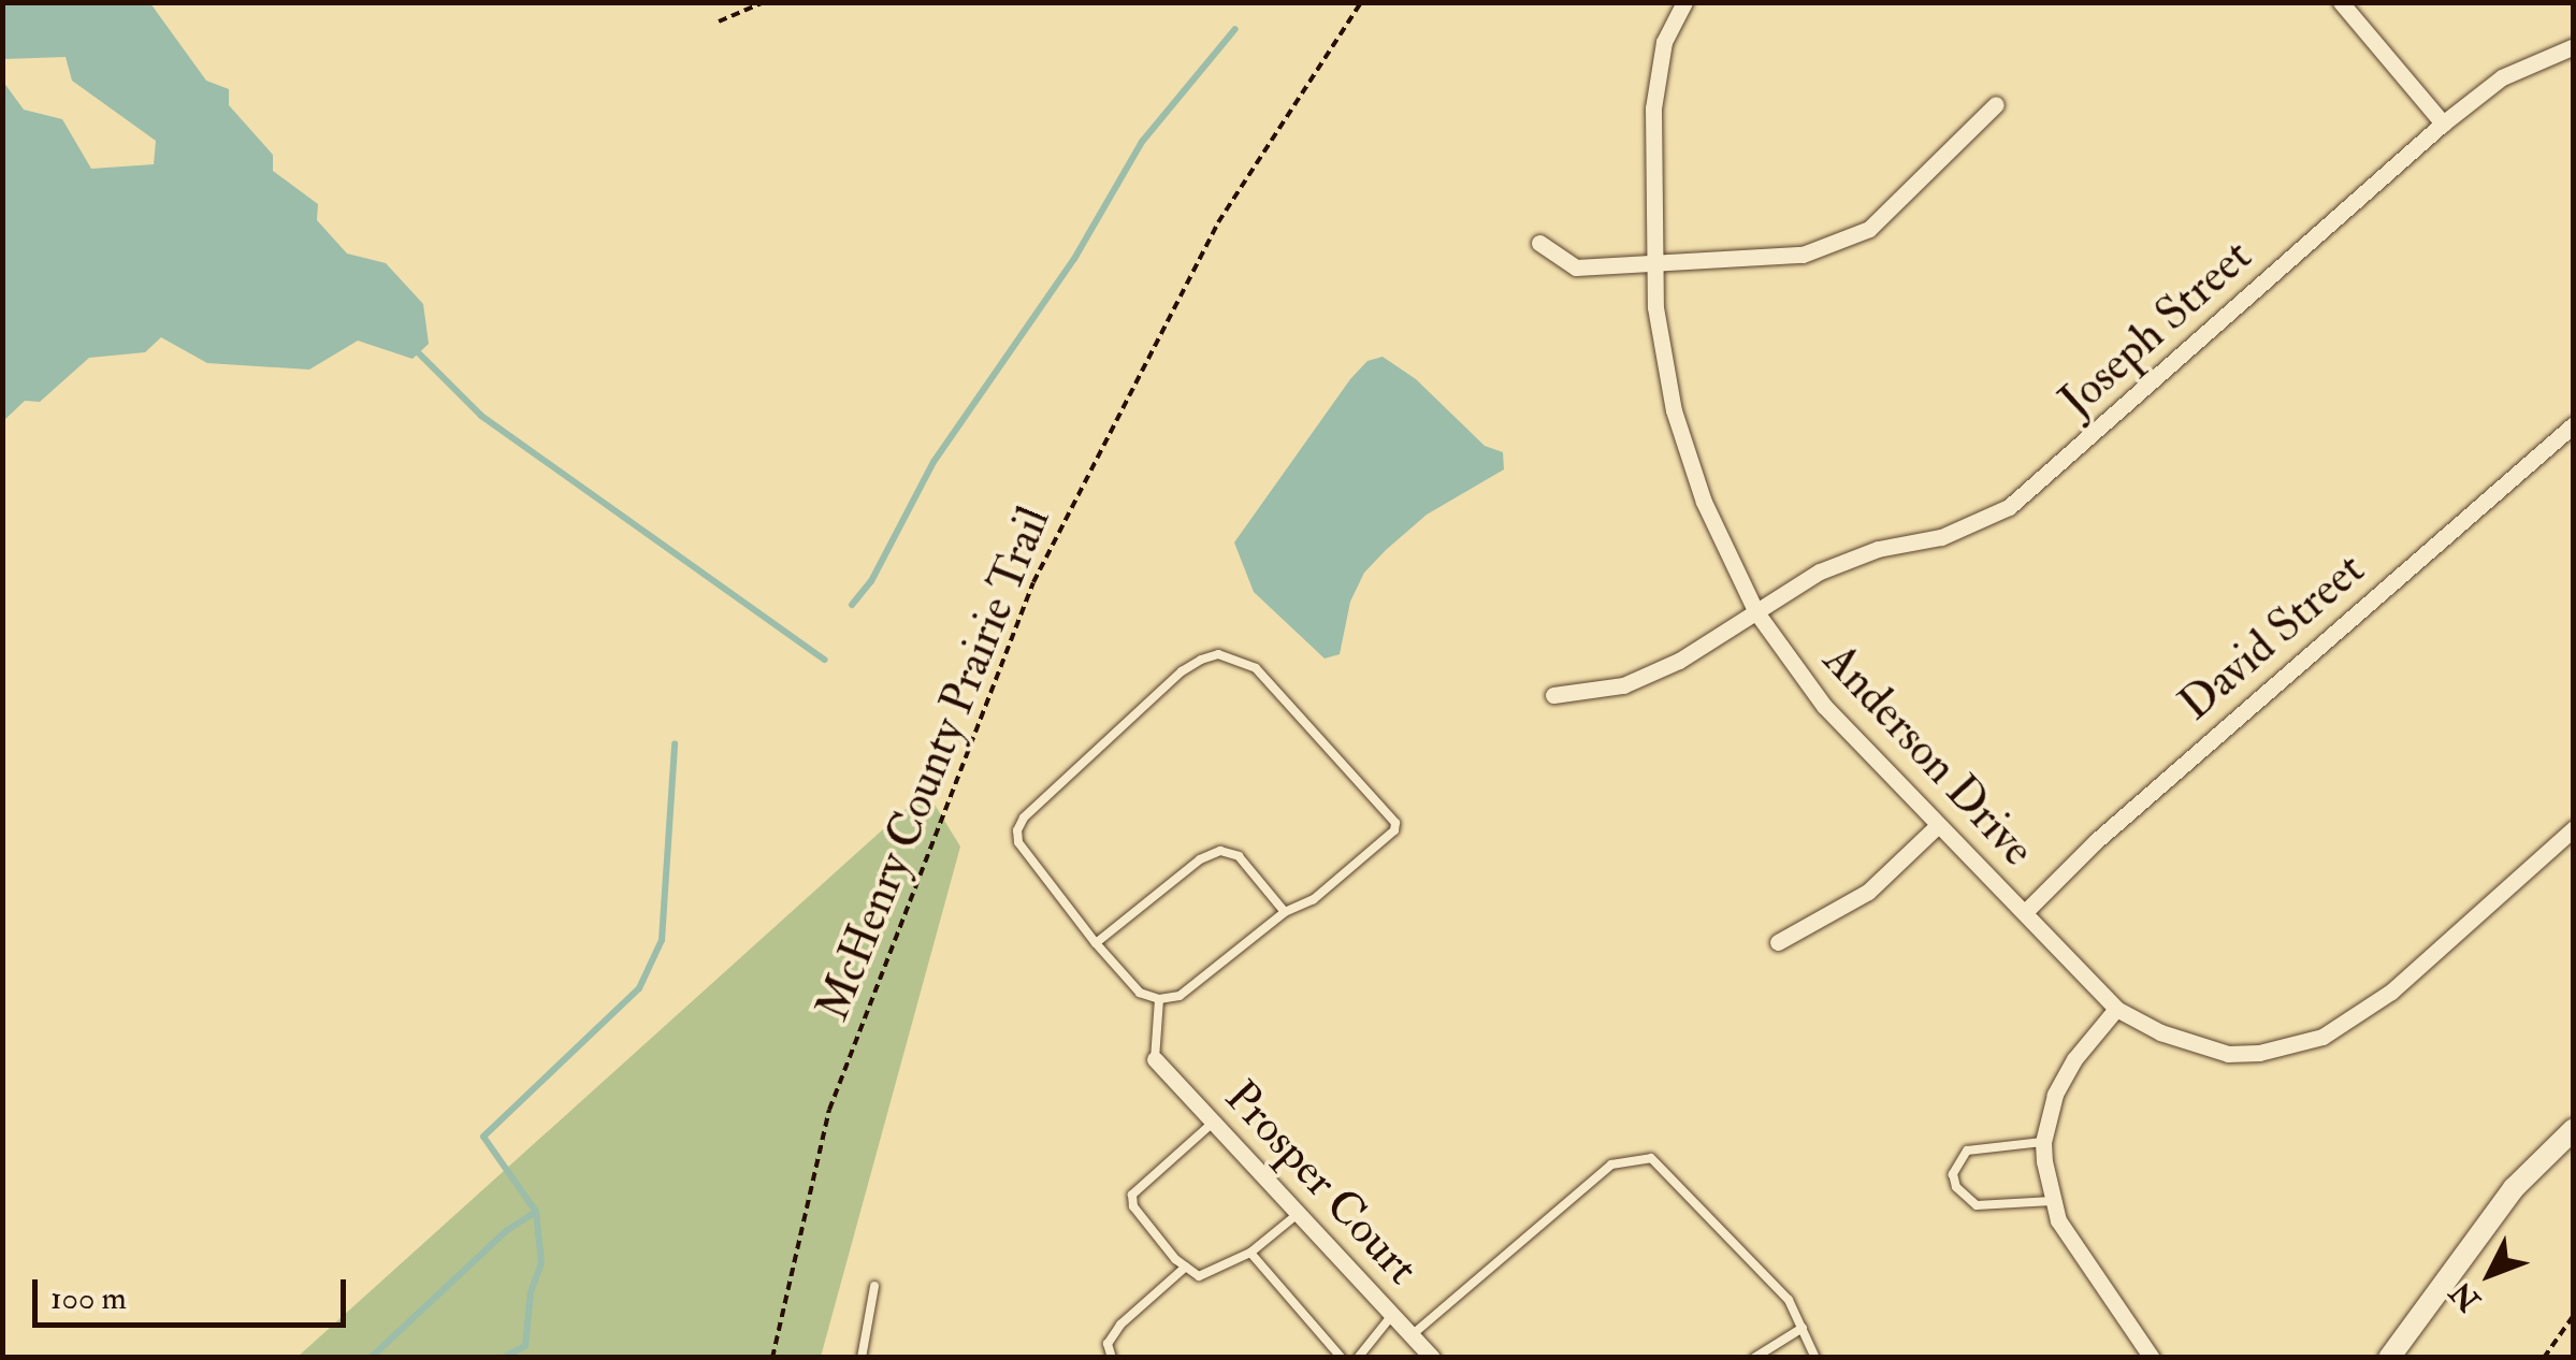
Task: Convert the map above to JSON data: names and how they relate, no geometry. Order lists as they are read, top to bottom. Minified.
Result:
{"streets":{"street":["Joseph Street","David Street","Anderson Drive","Prosper Court"],"path":["McHenry County Prairie Trail"]},"crossings":[["Joseph Street","Anderson Drive"],["David Street","Anderson Drive"]],"scale_bar":"100 m","north":"bottom left"}
